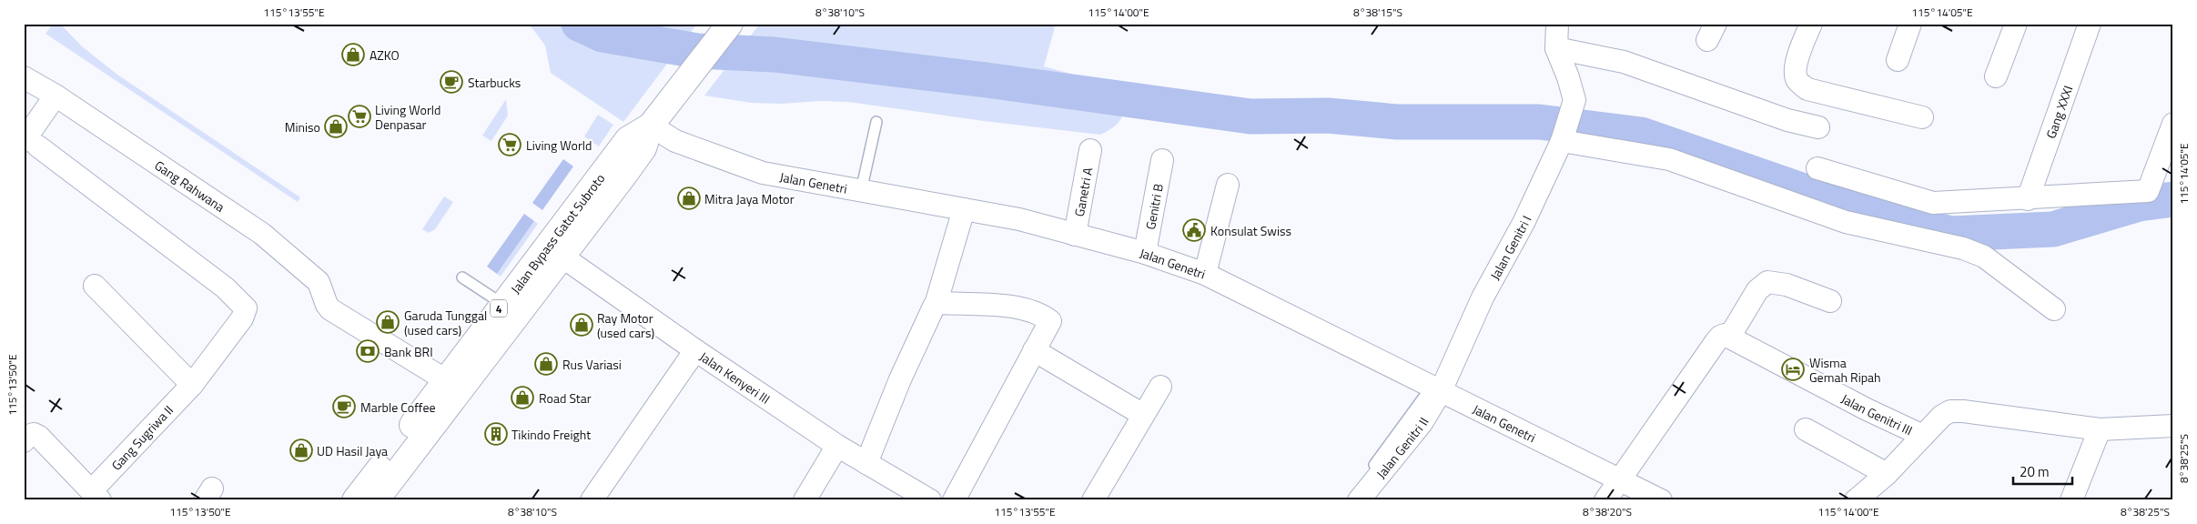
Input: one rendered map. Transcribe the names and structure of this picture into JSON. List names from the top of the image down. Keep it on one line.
{"streets":{"highway":["Jalan Bypass Gatot Subroto","4"],"street":["Gang XXXI","Jalan Genetri","Gang Rahwana","Ganetri A","Genitri B","Jalan Genitri I","Jalan Kenyeri III","Jalan Genitri III","Gang Sugriwa II","Jalan Genitri II"]},"crossings":[["Jalan Genetri","Ganetri A"],["Jalan Genetri","Genitri B"],["Jalan Genetri","Jalan Bypass Gatot Subroto"],["Jalan Genetri","Jalan Genitri I"],["Jalan Genetri","Jalan Genitri II"],["Gang Rahwana","Jalan Bypass Gatot Subroto"],["Jalan Bypass Gatot Subroto","Jalan Kenyeri III"],["Jalan Genitri I","Jalan Genitri II"]],"places":{"shop":["AZKO","Miniso","Mitra Jaya Motor","Garuda Tunggal (used cars)","Ray Motor (used cars)","Rus Variasi","Road Star","UD Hasil Jaya"],"cafe":["Starbucks","Marble Coffee"],"supermarket":["Living World Denpasar","Living World"],"public building":["Konsulat Swiss"],"bank":["Bank BRI"],"hotel":["Wisma Gemah Ripah"],"building":["Tikindo Freight"]},"scale_bar":"20 m","coordinates":["115°13'55\"E","8°38'10\"S","115°14'00\"E","8°38'15\"S","115°14'05\"E","115°13'50\"E","8°38'25\"S","8°38'20\"S"]}
